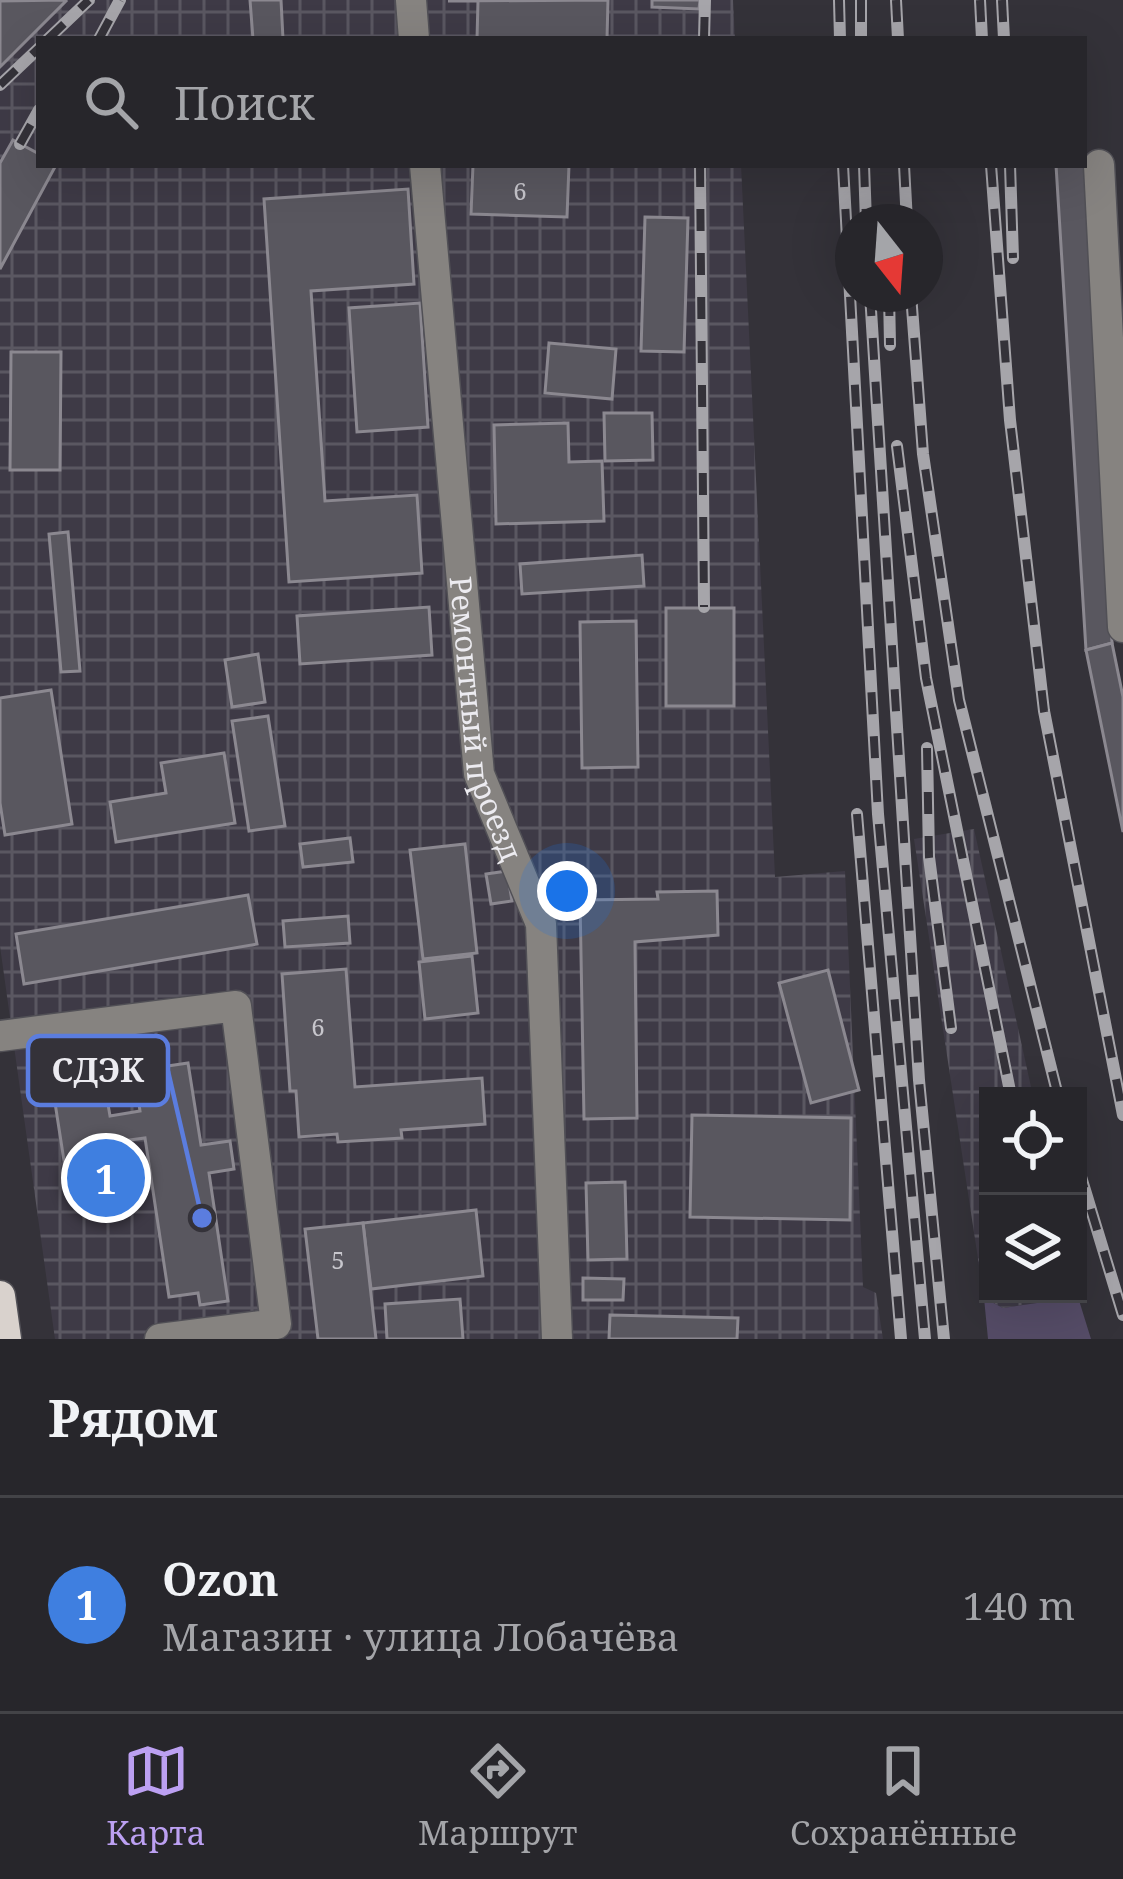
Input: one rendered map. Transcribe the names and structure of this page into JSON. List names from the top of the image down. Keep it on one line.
{"streets":{"lane":["Ремонтный проезд"]},"places":["СДЭК"],"house_numbers":["6","6","5"],"north":"bottom","page":{"search":"Поиск","pins":"1","heading":"Рядом","list":[{"mark":"1","name":"Ozon","note":"Магазин · улица Лобачёва","value":"140 m"}],"nav":["Карта","Маршрут","Сохранённые"]}}
